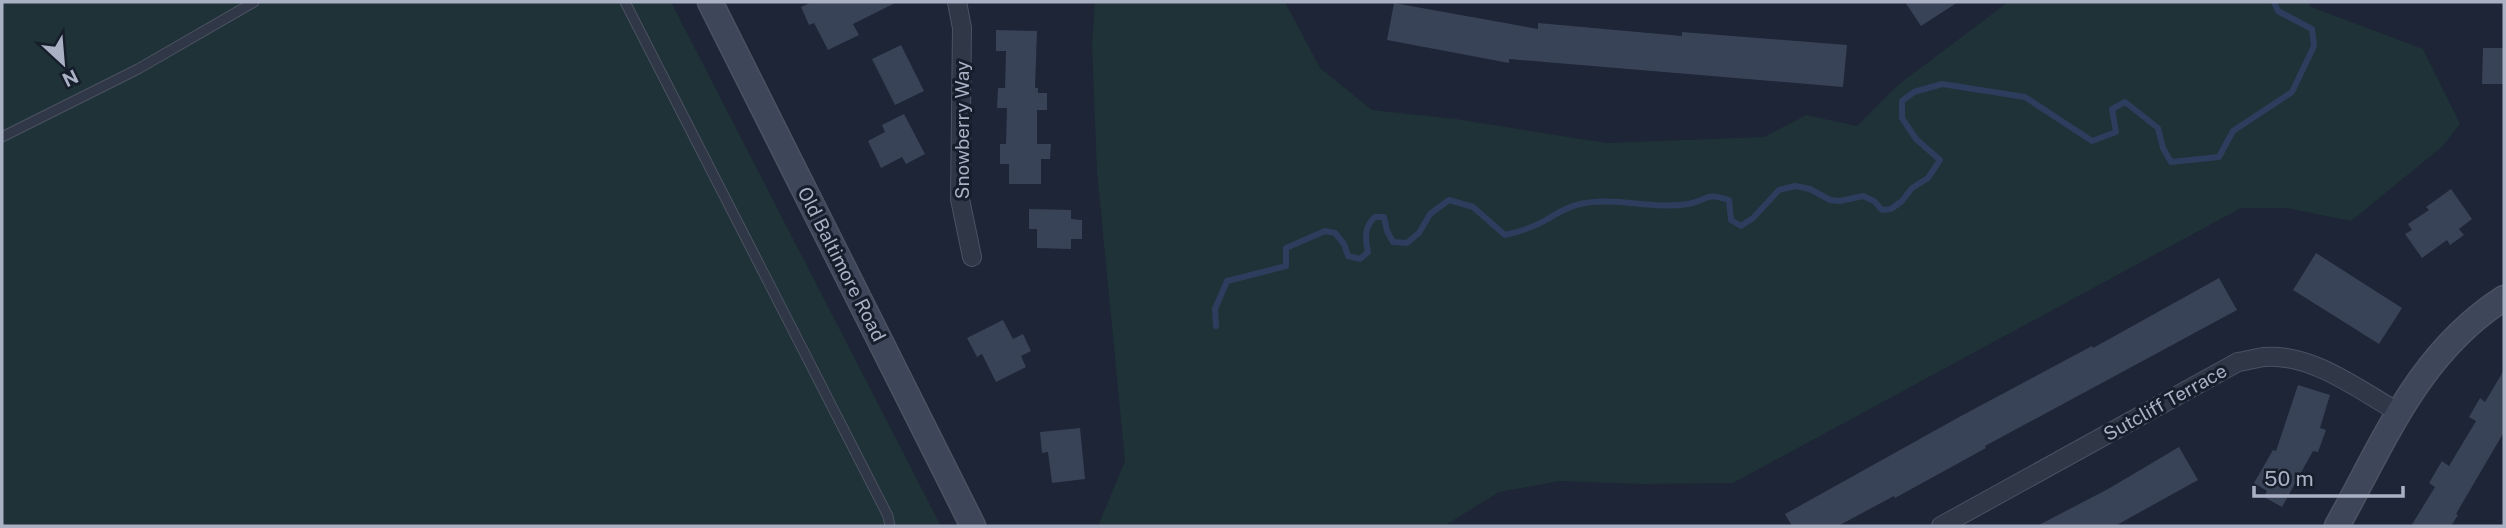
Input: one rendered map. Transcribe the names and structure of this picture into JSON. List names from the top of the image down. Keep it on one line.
{"streets":{"street":["Snowberry Way","Old Baltimore Road","Sutcliff Terrace"]},"scale_bar":"50 m","north":"bottom right"}
